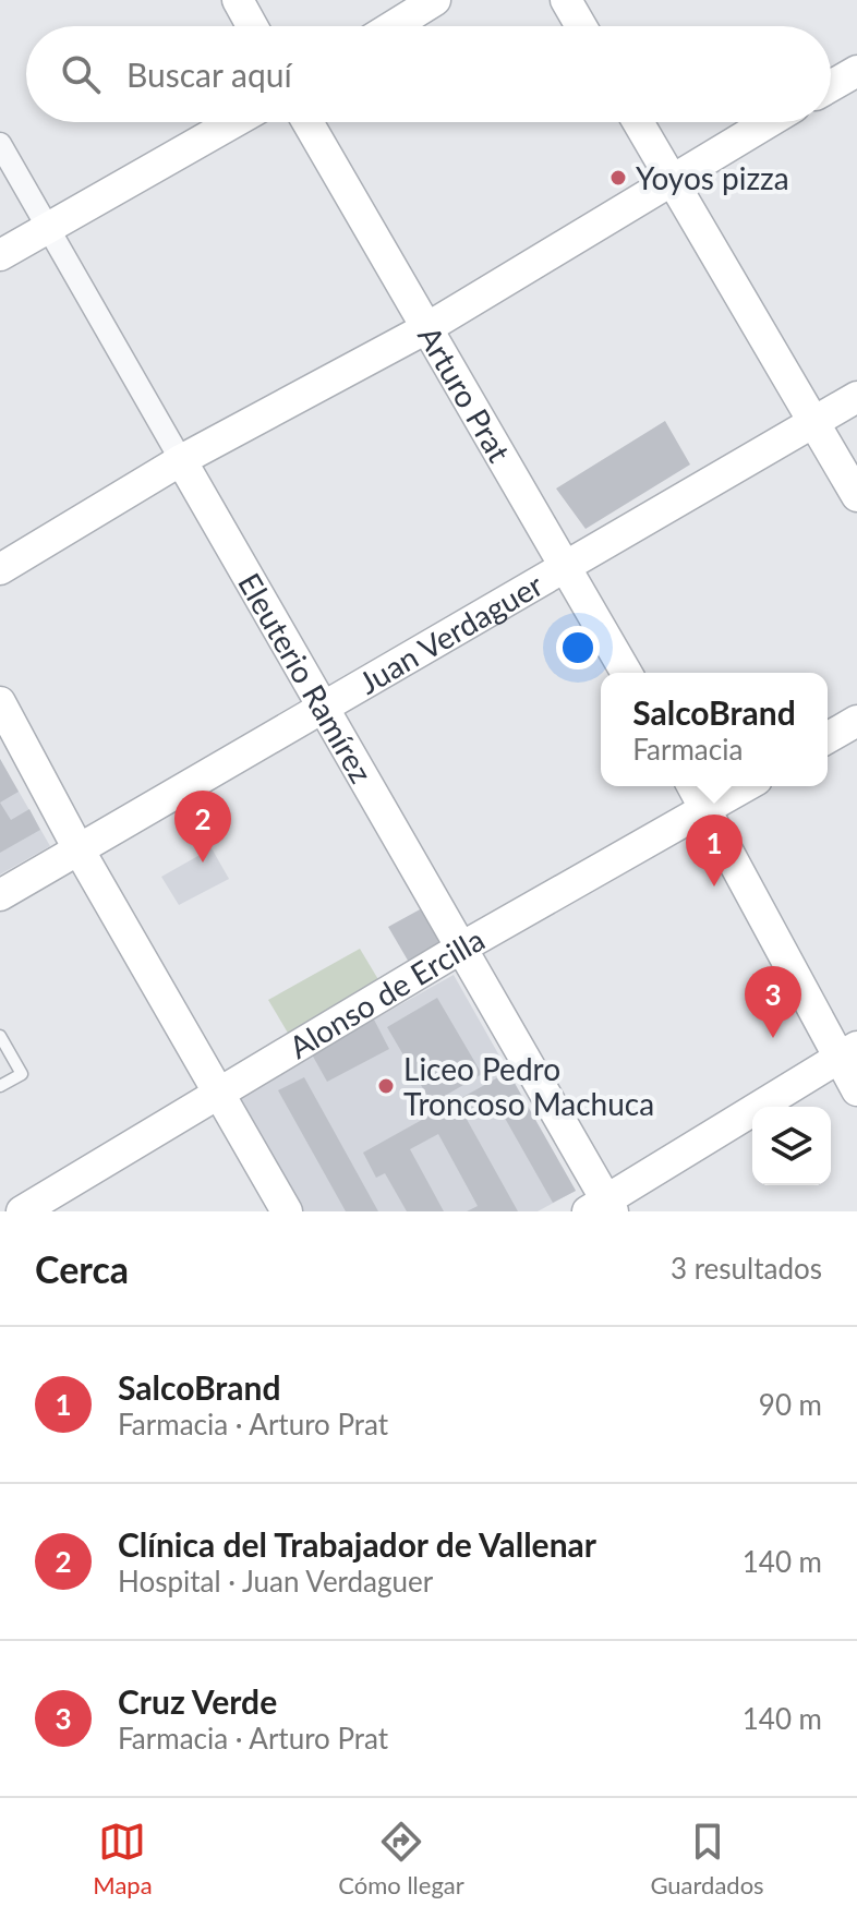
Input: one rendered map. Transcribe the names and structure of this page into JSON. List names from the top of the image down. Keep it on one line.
{"streets":{"main road":["Arturo Prat","Juan Verdaguer","Eleuterio Ramírez","Alonso de Ercilla"]},"crossings":[["Arturo Prat","Juan Verdaguer"],["Juan Verdaguer","Eleuterio Ramírez"],["Eleuterio Ramírez","Alonso de Ercilla"]],"places":["Yoyos pizza","Liceo Pedro Troncoso Machuca"],"page":{"search":"Buscar aquí","popup":["SalcoBrand","Farmacia"],"pins":["2","1","3"],"heading":["Cerca","3 resultados"],"list":[{"mark":"1","name":"SalcoBrand","note":"Farmacia · Arturo Prat","value":"90 m"},{"mark":"2","name":"Clínica del Trabajador de Vallenar","note":"Hospital · Juan Verdaguer","value":"140 m"},{"mark":"3","name":"Cruz Verde","note":"Farmacia · Arturo Prat","value":"140 m"}],"nav":["Mapa","Cómo llegar","Guardados"]}}
